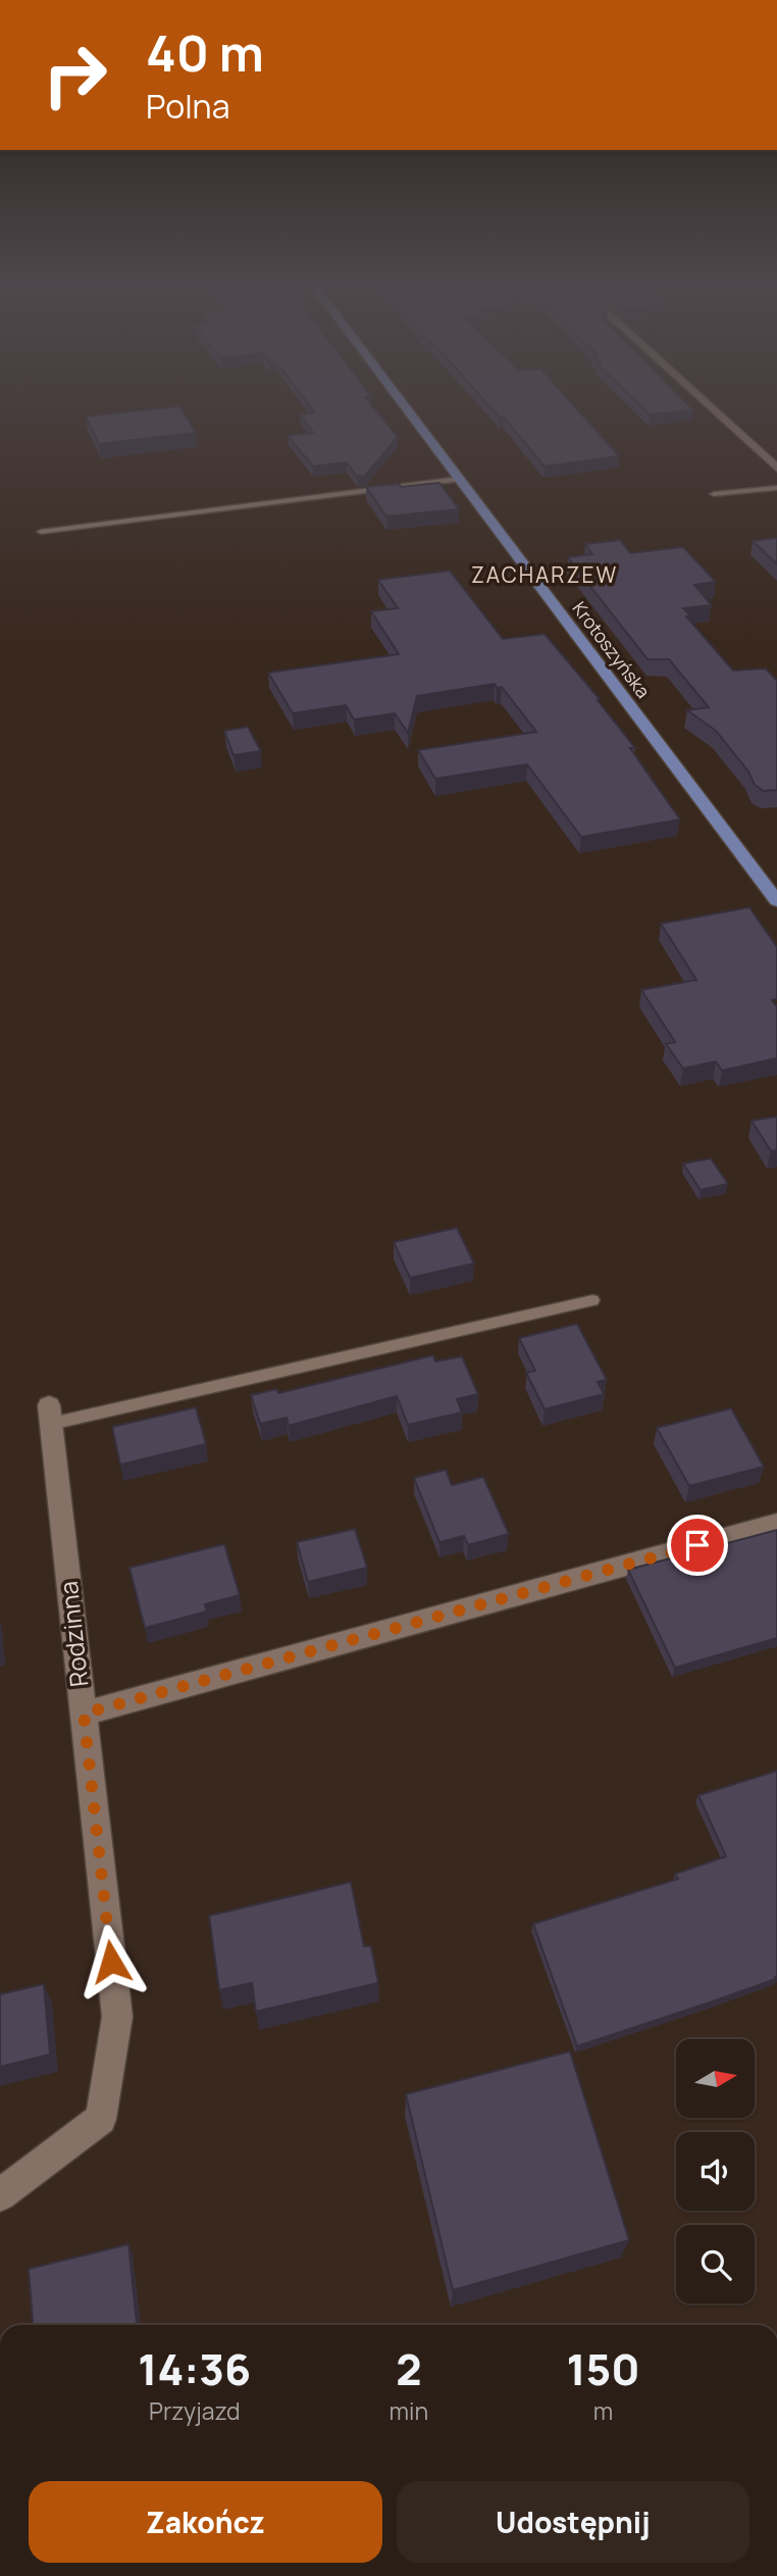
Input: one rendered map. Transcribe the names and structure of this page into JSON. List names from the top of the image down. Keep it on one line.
{"streets":{"main road":["Krotoszyńska"],"street":["Rodzinna"]},"districts":["ZACHARZEW"],"north":"right","page":{"turn":["40 m","Polna"],"eta":["14:36","Przyjazd","2","min","150","m"],"buttons":["Zakończ","Udostępnij"]}}
